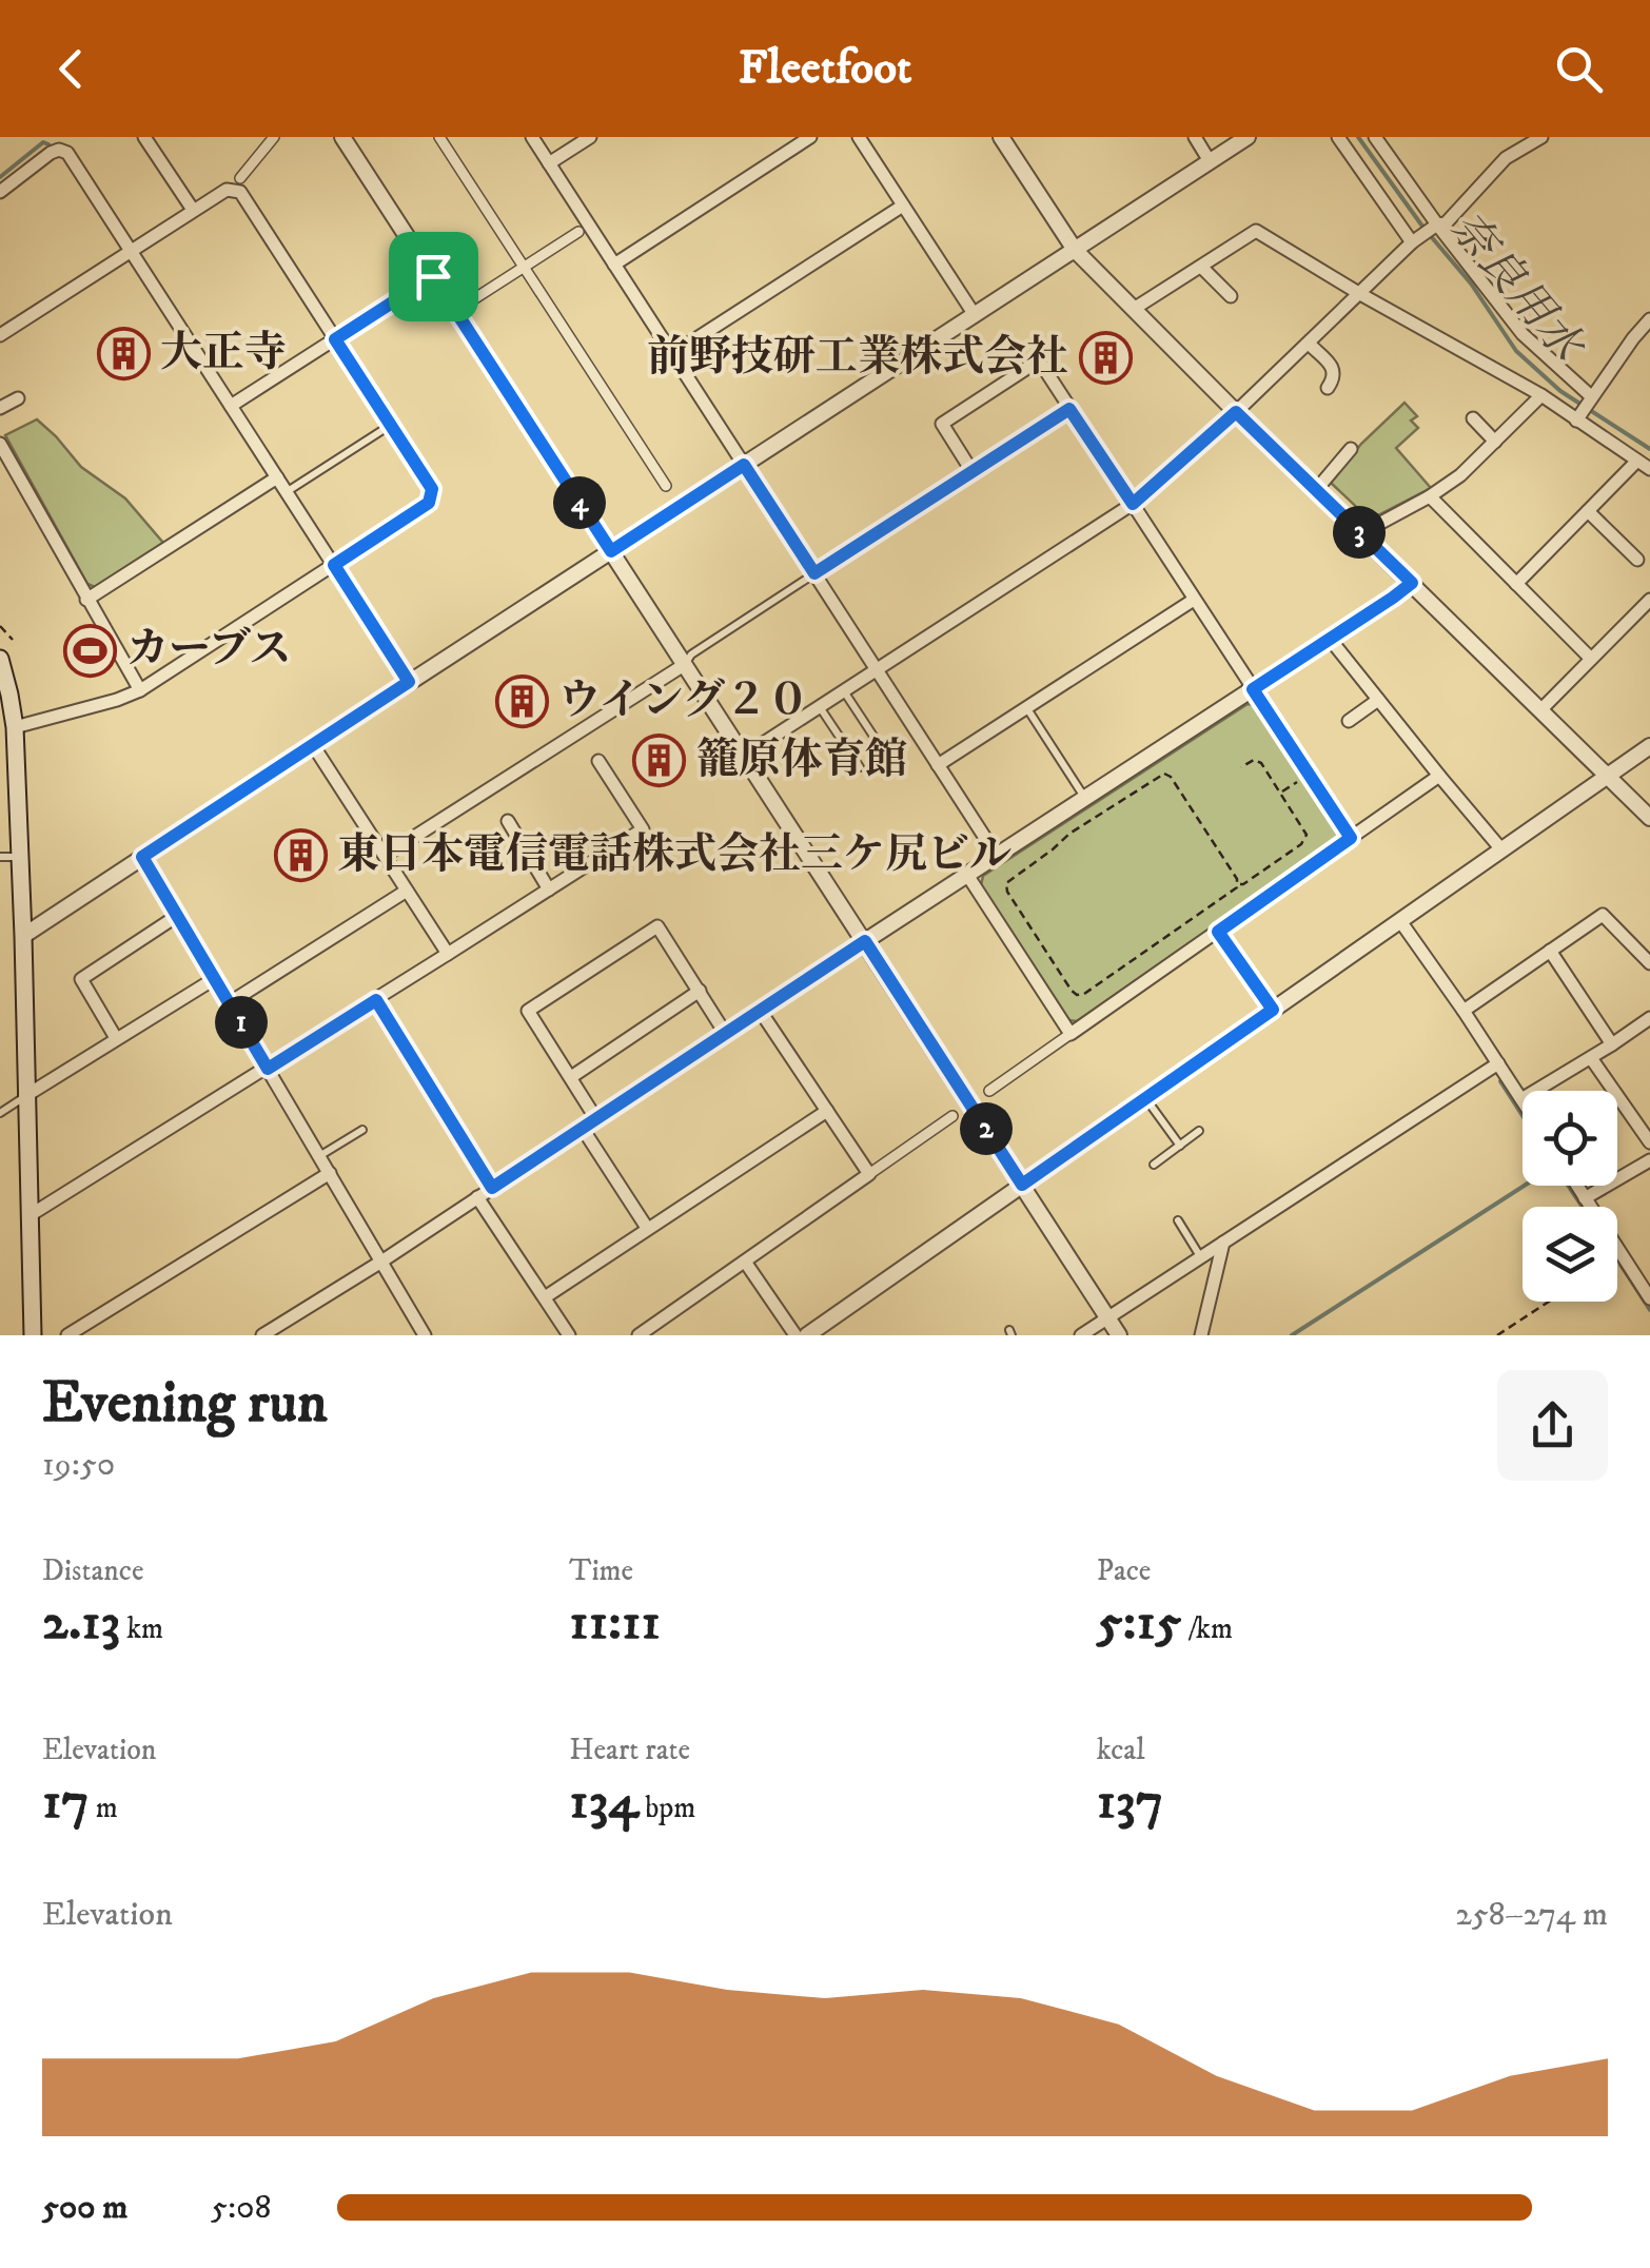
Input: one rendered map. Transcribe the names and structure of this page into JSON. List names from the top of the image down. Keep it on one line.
{"water":["奈良用水"],"places":{"building":["大正寺","前野技研工業株式会社","ウイング２０","籠原体育館","東日本電信電話株式会社三ケ尻ビル"],"sports":["カーブス"]},"page":{"header":"Fleetfoot","pins":["4","3","1","2"],"heading":["Evening run","19:50"],"stats":[["Distance","2.13 km"],["Time","11:11"],["Pace","5:15 /km"],["Elevation","17 m"],["Heart rate","134 bpm"],["kcal","137"]],"chart":["Elevation","258–274 m"],"list":[{"name":"500 m","note":"5:08"}]}}
